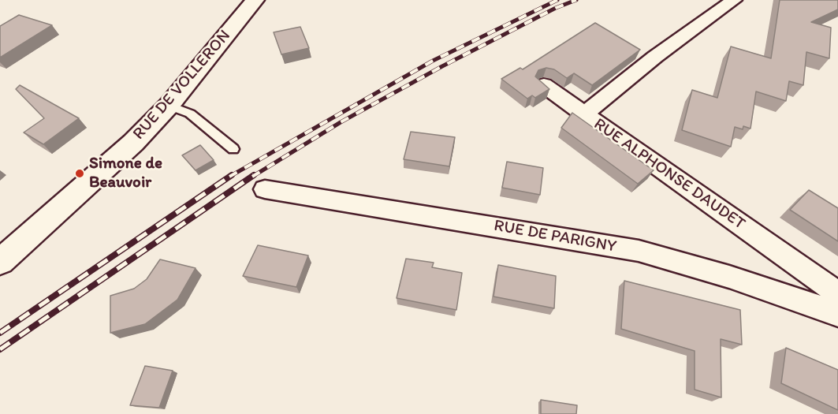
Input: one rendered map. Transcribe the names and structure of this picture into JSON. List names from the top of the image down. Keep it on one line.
{"streets":{"street":["RUE DE VOLLERON","RUE ALPHONSE DAUDET","RUE DE PARIGNY"]},"places":["Simone de Beauvoir"]}
